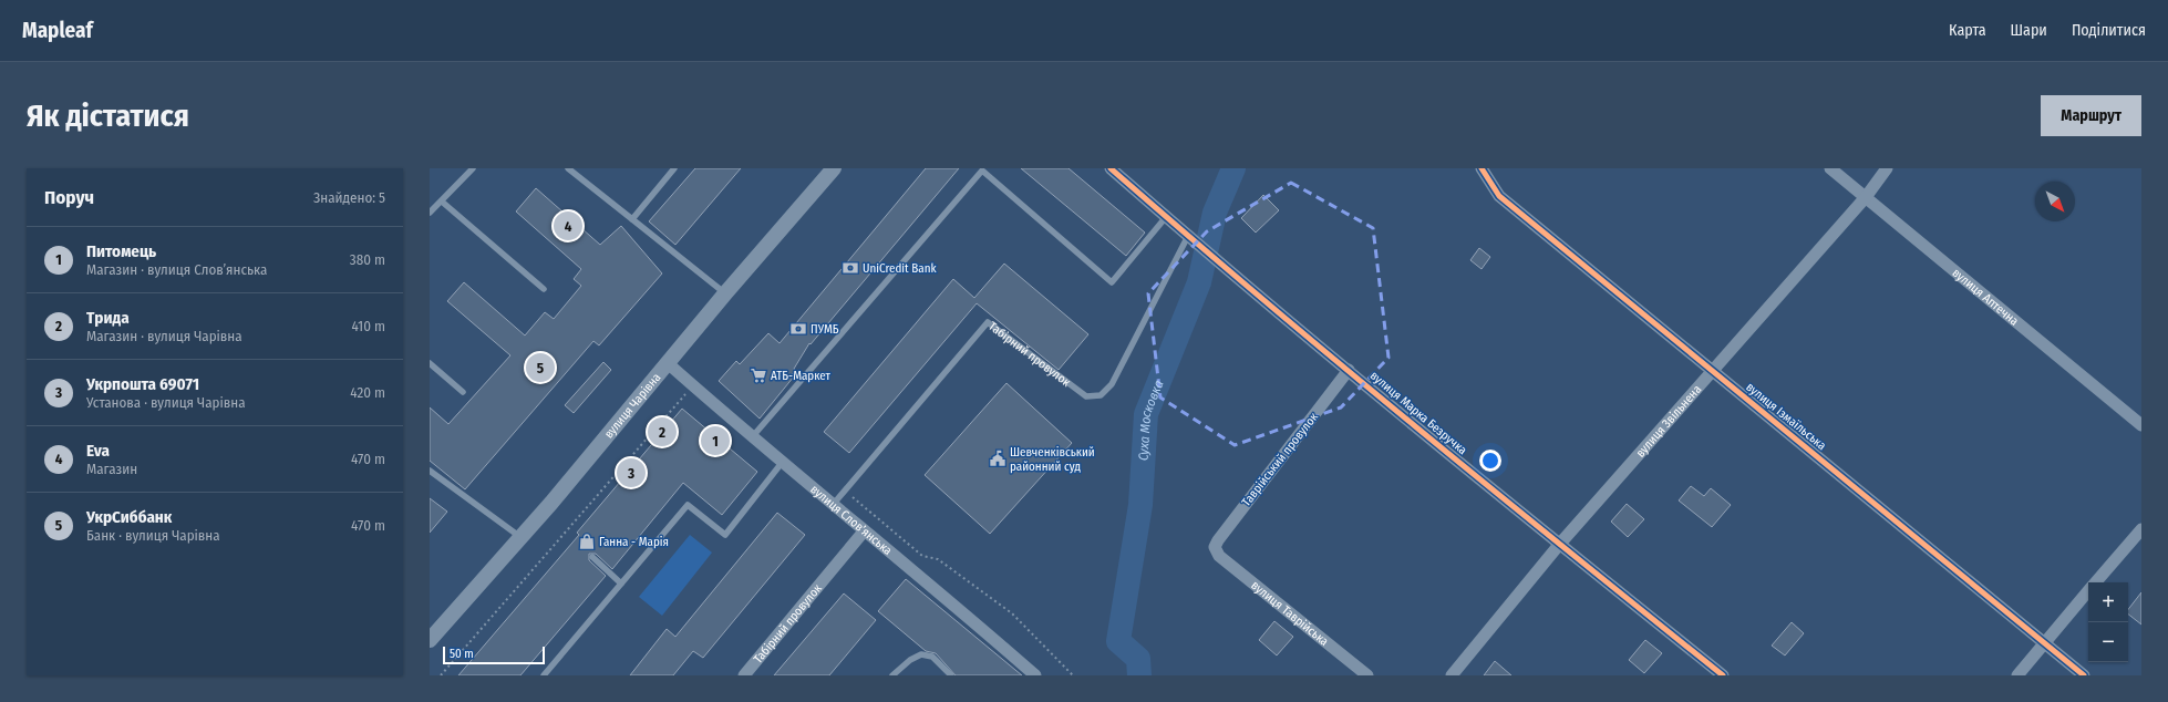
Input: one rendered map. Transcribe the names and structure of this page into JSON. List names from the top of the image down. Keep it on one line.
{"streets":{"street":["вулиця Аптечна","Табірний провулок","вулиця Чарівна","вулиця Марка Безручка","вулиця Ізмаїльська","вулиця Звільнена","Таврійський провулок","вулиця Слов’янська","вулиця Таврійська"]},"crossings":[["вулиця Аптечна","вулиця Звільнена"],["Табірний провулок","вулиця Марка Безручка"],["Табірний провулок","вулиця Слов’янська"],["вулиця Чарівна","вулиця Слов’янська"],["вулиця Марка Безручка","вулиця Звільнена"],["вулиця Марка Безручка","Таврійський провулок"],["вулиця Ізмаїльська","вулиця Звільнена"],["Таврійський провулок","вулиця Таврійська"]],"water":["Суха Московка"],"places":{"bank":["UniCredit Bank","ПУМБ"],"supermarket":["АТБ-Маркет"],"public building":["Шевченківський районний суд"],"shop":["Ганна - Марія"]},"scale_bar":"50 m","north":"bottom right","page":{"header":"Mapleaf","nav":["Карта","Шари","Поділитися"],"buttons":"Маршрут","title":"Як дістатися","heading":["Поруч","Знайдено: 5"],"pins":["4","5","2","1","3"],"list":[{"mark":"1","name":"Питомець","note":"Магазин · вулиця Слов’янська","value":"380 m"},{"mark":"2","name":"Трида","note":"Магазин · вулиця Чарівна","value":"410 m"},{"mark":"3","name":"Укрпошта 69071","note":"Установа · вулиця Чарівна","value":"420 m"},{"mark":"4","name":"Eva","note":"Магазин","value":"470 m"},{"mark":"5","name":"УкрСиббанк","note":"Банк · вулиця Чарівна","value":"470 m"}],"map_buttons":["+","−"],"scale":"50 m"}}
